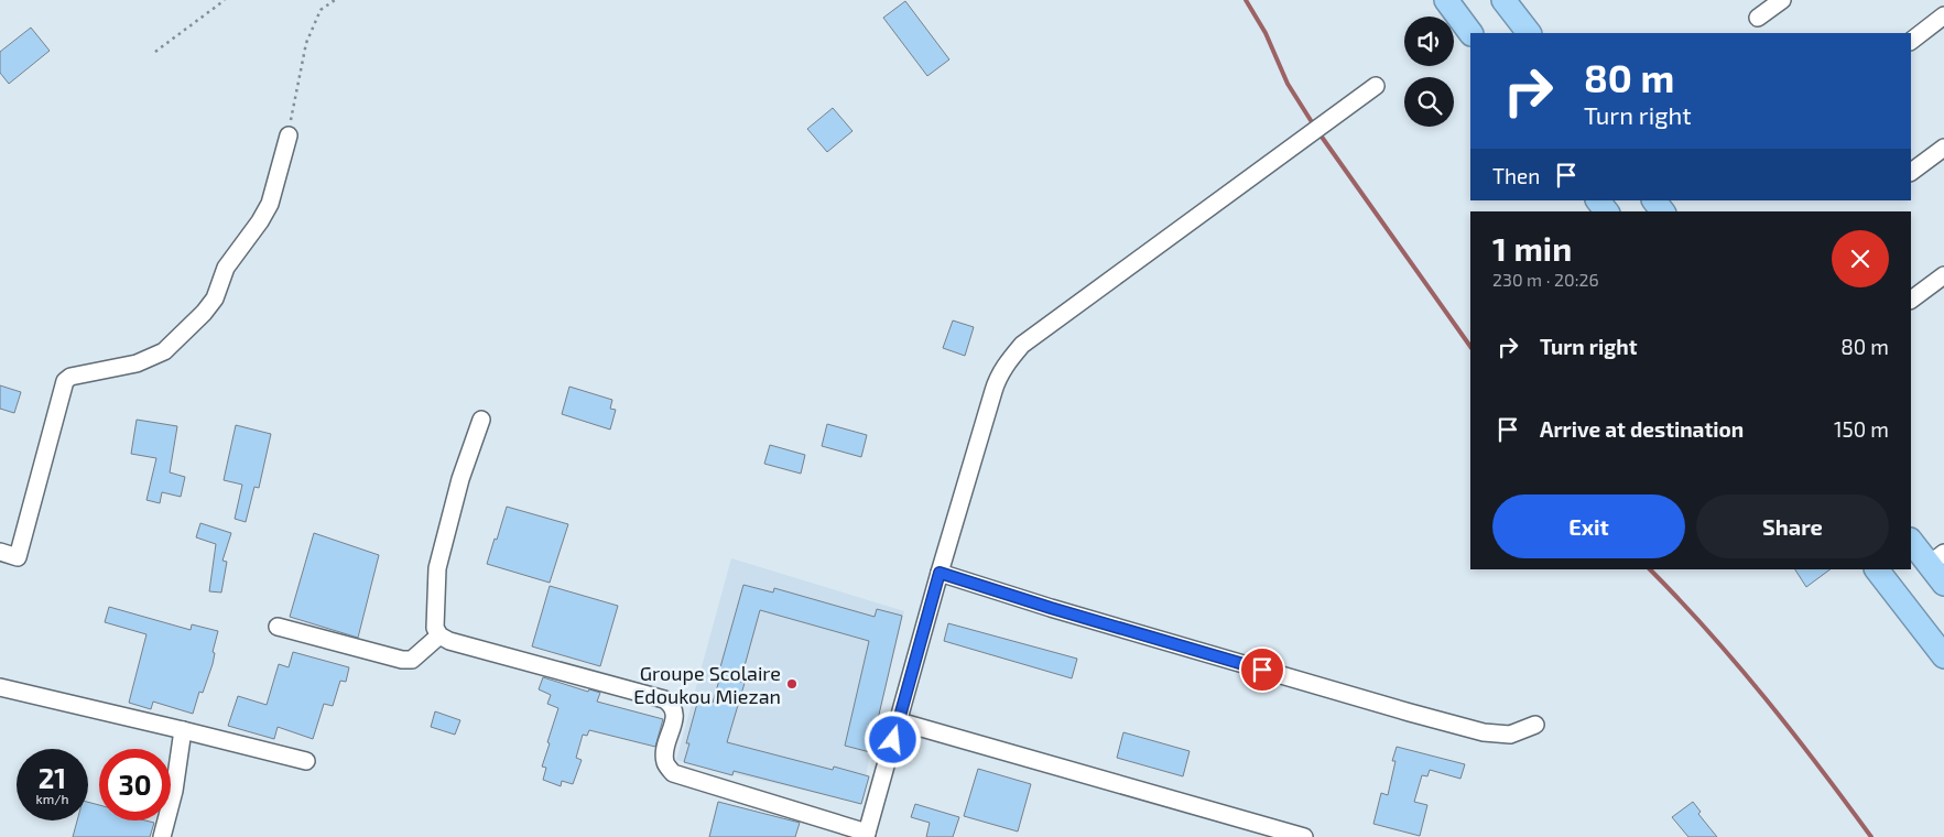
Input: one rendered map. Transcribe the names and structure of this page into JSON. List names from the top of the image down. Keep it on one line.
{"places":["Groupe Scolaire Edoukou Miezan"],"page":{"turn":["80 m","Turn right"],"then":"Then","heading":["1 min","230 m · 20:26"],"list":[{"name":"Turn right","value":"80 m"},{"name":"Arrive at destination","value":"150 m"}],"buttons":["Exit","Share"],"speed":"21 km/h","limit":"30"}}
